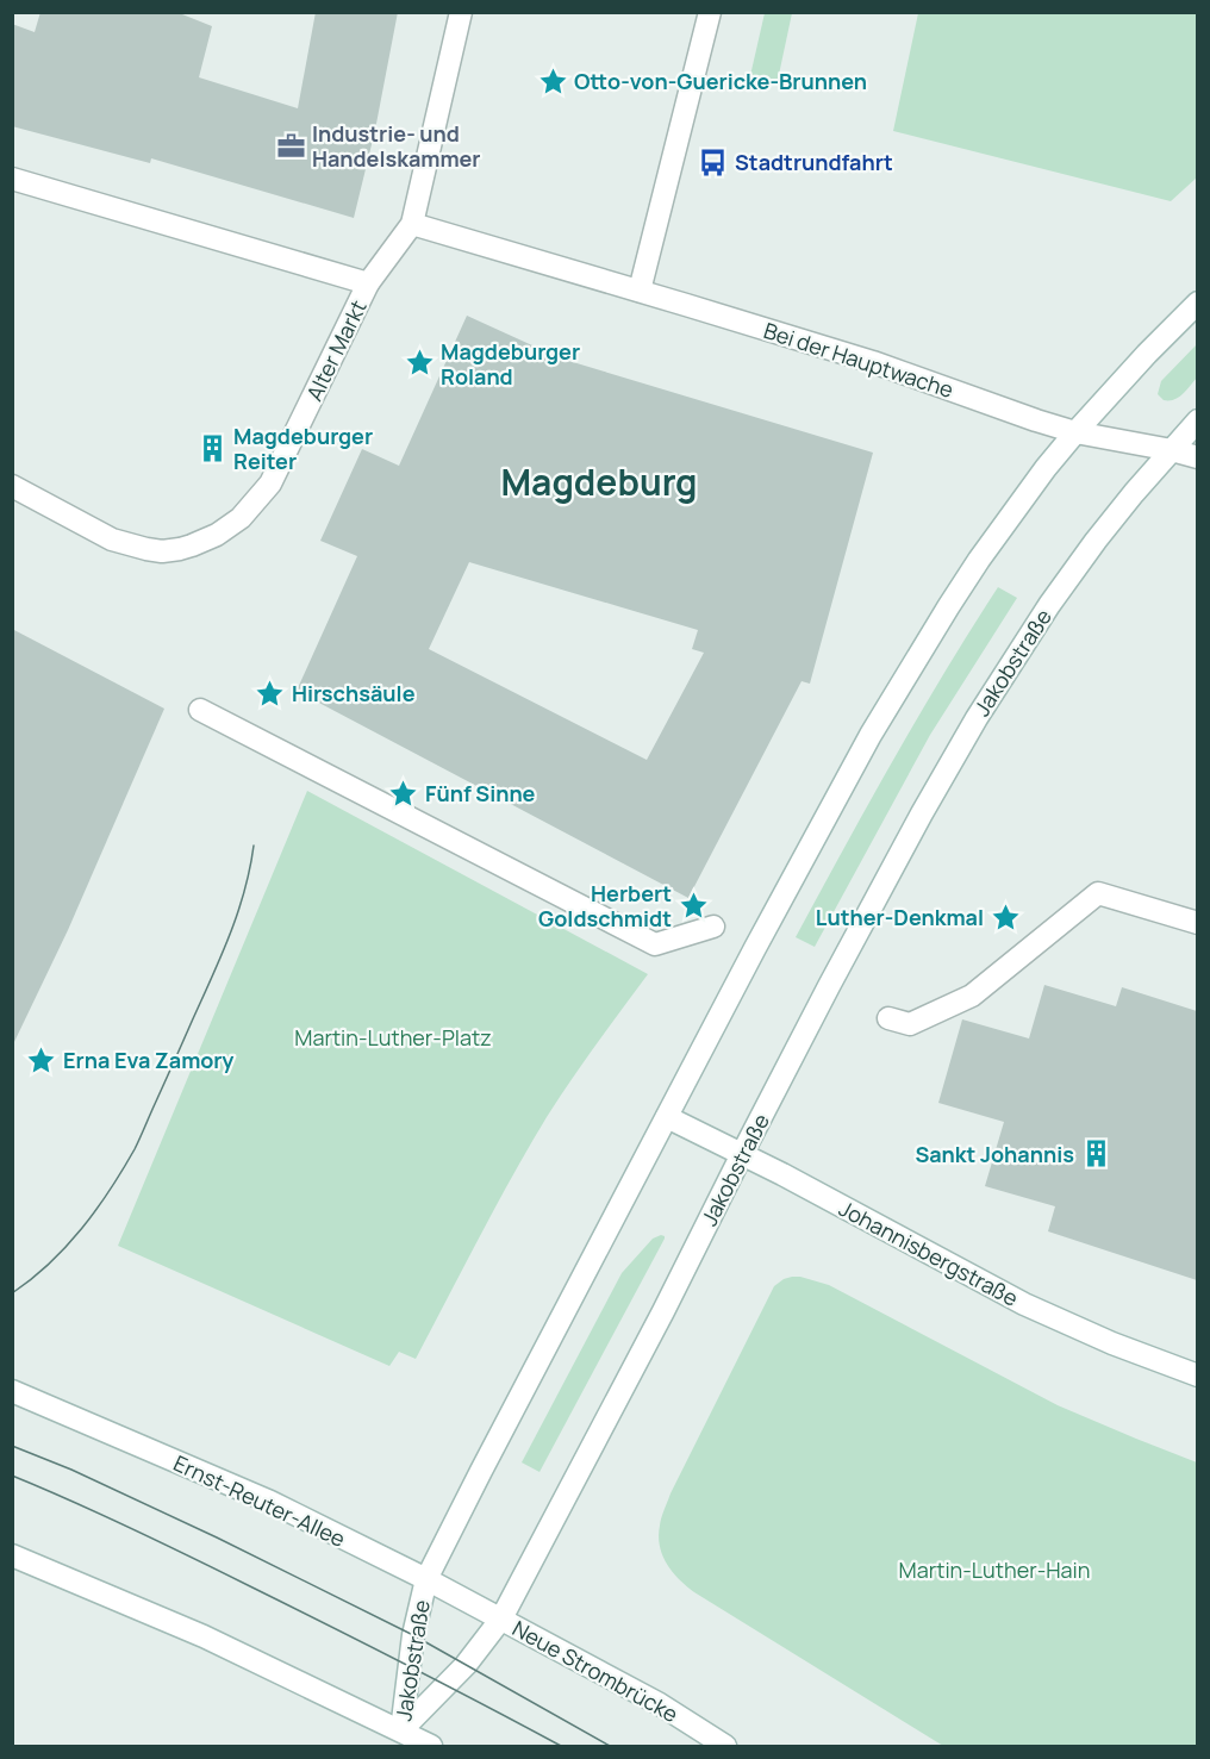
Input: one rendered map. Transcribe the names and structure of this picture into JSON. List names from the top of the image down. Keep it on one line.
{"streets":{"street":["Alter Markt","Bei der Hauptwache","Jakobstraße","Johannisbergstraße","Ernst-Reuter-Allee","Neue Strombrücke"]},"crossings":[["Bei der Hauptwache","Jakobstraße"],["Jakobstraße","Johannisbergstraße"],["Jakobstraße","Ernst-Reuter-Allee"],["Jakobstraße","Neue Strombrücke"],["Ernst-Reuter-Allee","Neue Strombrücke"]],"districts":["Magdeburg"],"parks":["Martin-Luther-Platz","Martin-Luther-Hain"],"places":{"place":["Otto-von-Guericke-Brunnen","Magdeburger Roland","Hirschsäule","Fünf Sinne","Herbert Goldschmidt","Luther-Denkmal","Erna Eva Zamory"],"office":["Industrie- und Handelskammer"],"bus stop":["Stadtrundfahrt"],"building":["Magdeburger Reiter","Sankt Johannis"]}}
